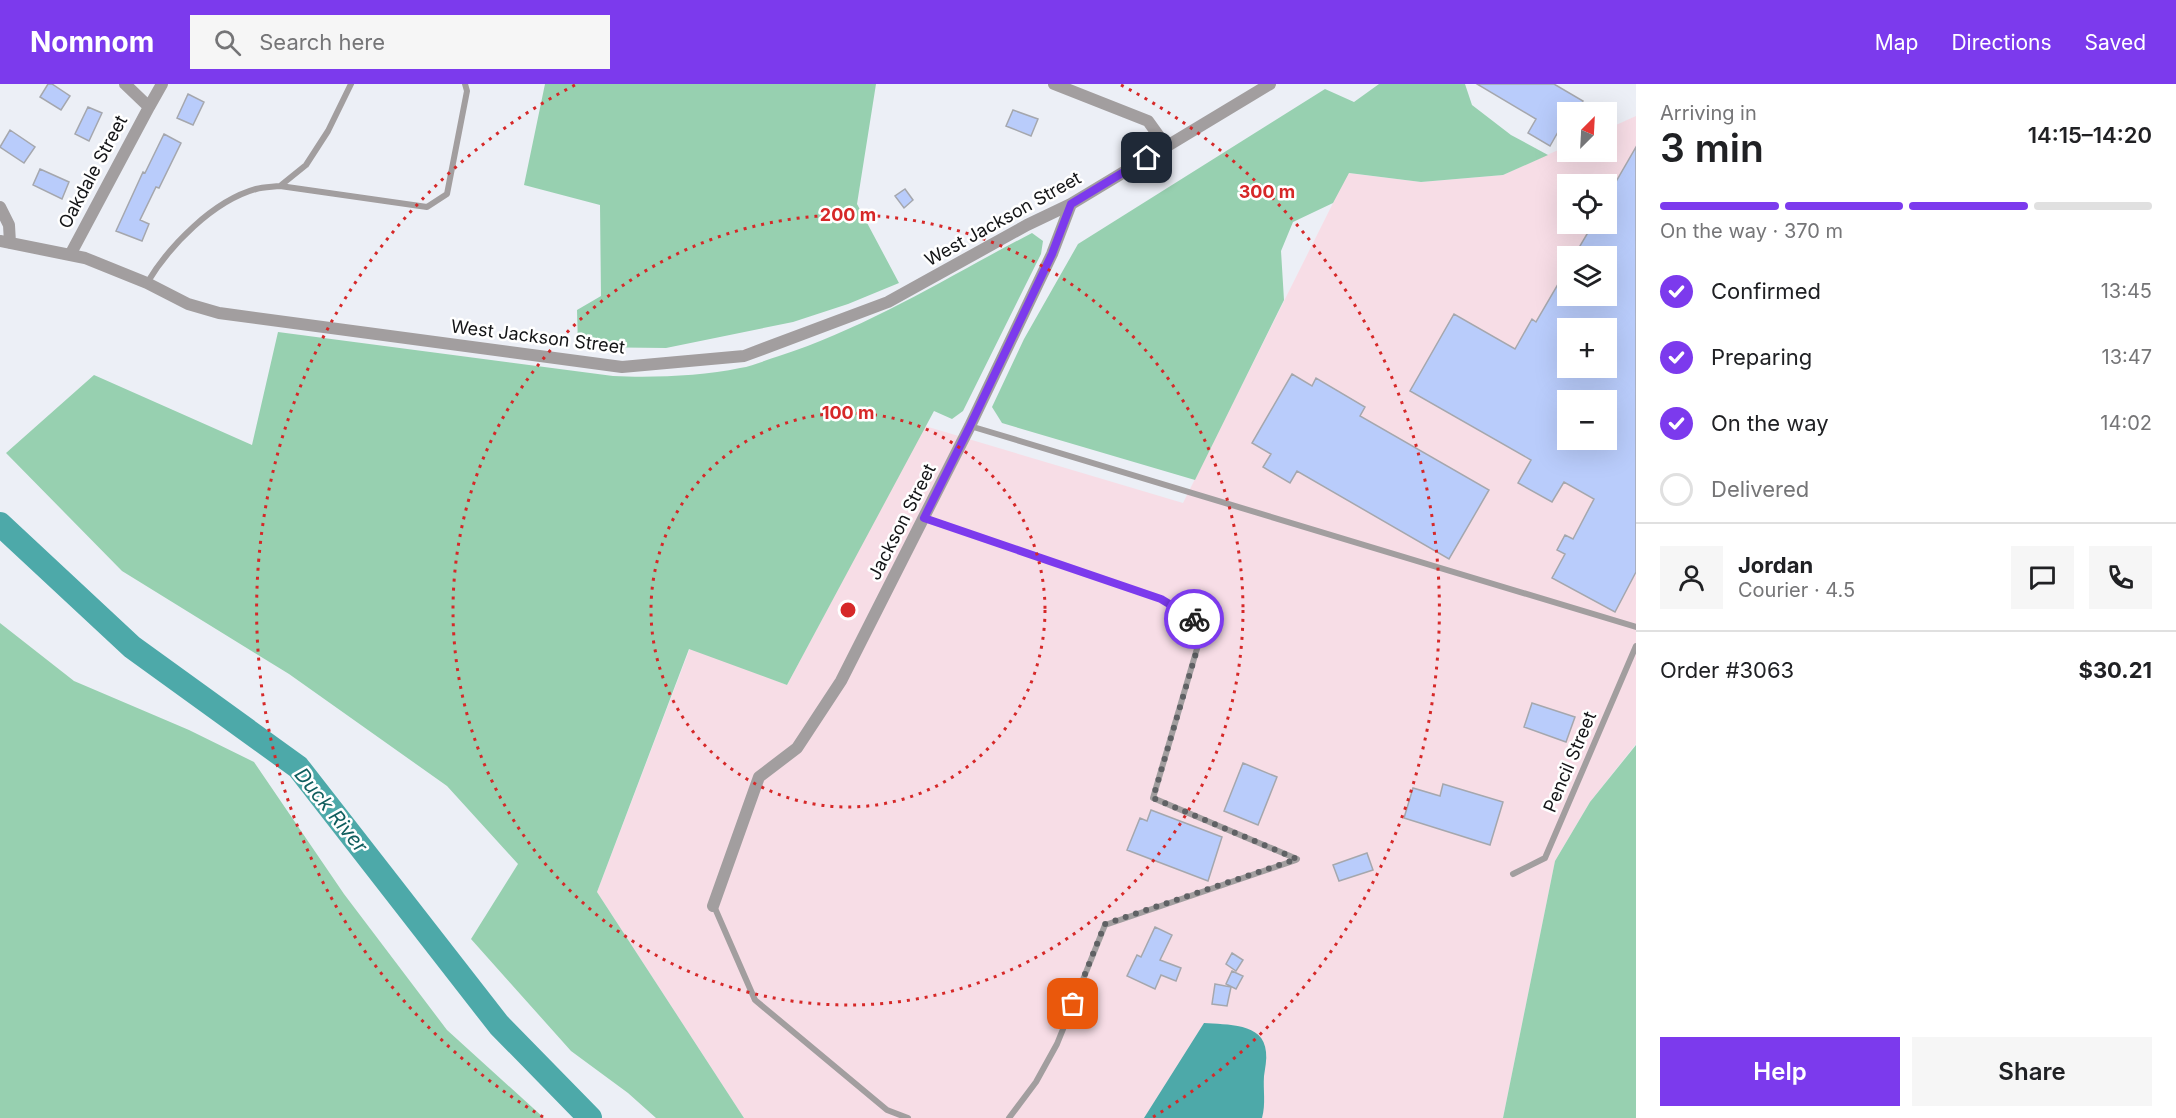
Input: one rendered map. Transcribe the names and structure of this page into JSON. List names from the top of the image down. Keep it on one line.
{"streets":{"street":["Oakdale Street","West Jackson Street","Jackson Street"],"lane":["Pencil Street"]},"crossings":[["Oakdale Street","West Jackson Street"],["West Jackson Street","Jackson Street"]],"water":["Duck River"],"north":"top right","page":{"header":"Nomnom","search":"Search here","nav":["Map","Directions","Saved"],"heading":["3 min","Arriving in","14:15–14:20"],"panel":["Jordan","Courier · 4.5","Order #3063","$30.21"],"map_buttons":["+","−"],"bar":"On the way · 370 m","list":[["Confirmed","13:45"],["Preparing","13:47"],["On the way","14:02"],"Delivered"],"buttons":["Help","Share"]},"rings":["300 m","200 m","100 m"]}
